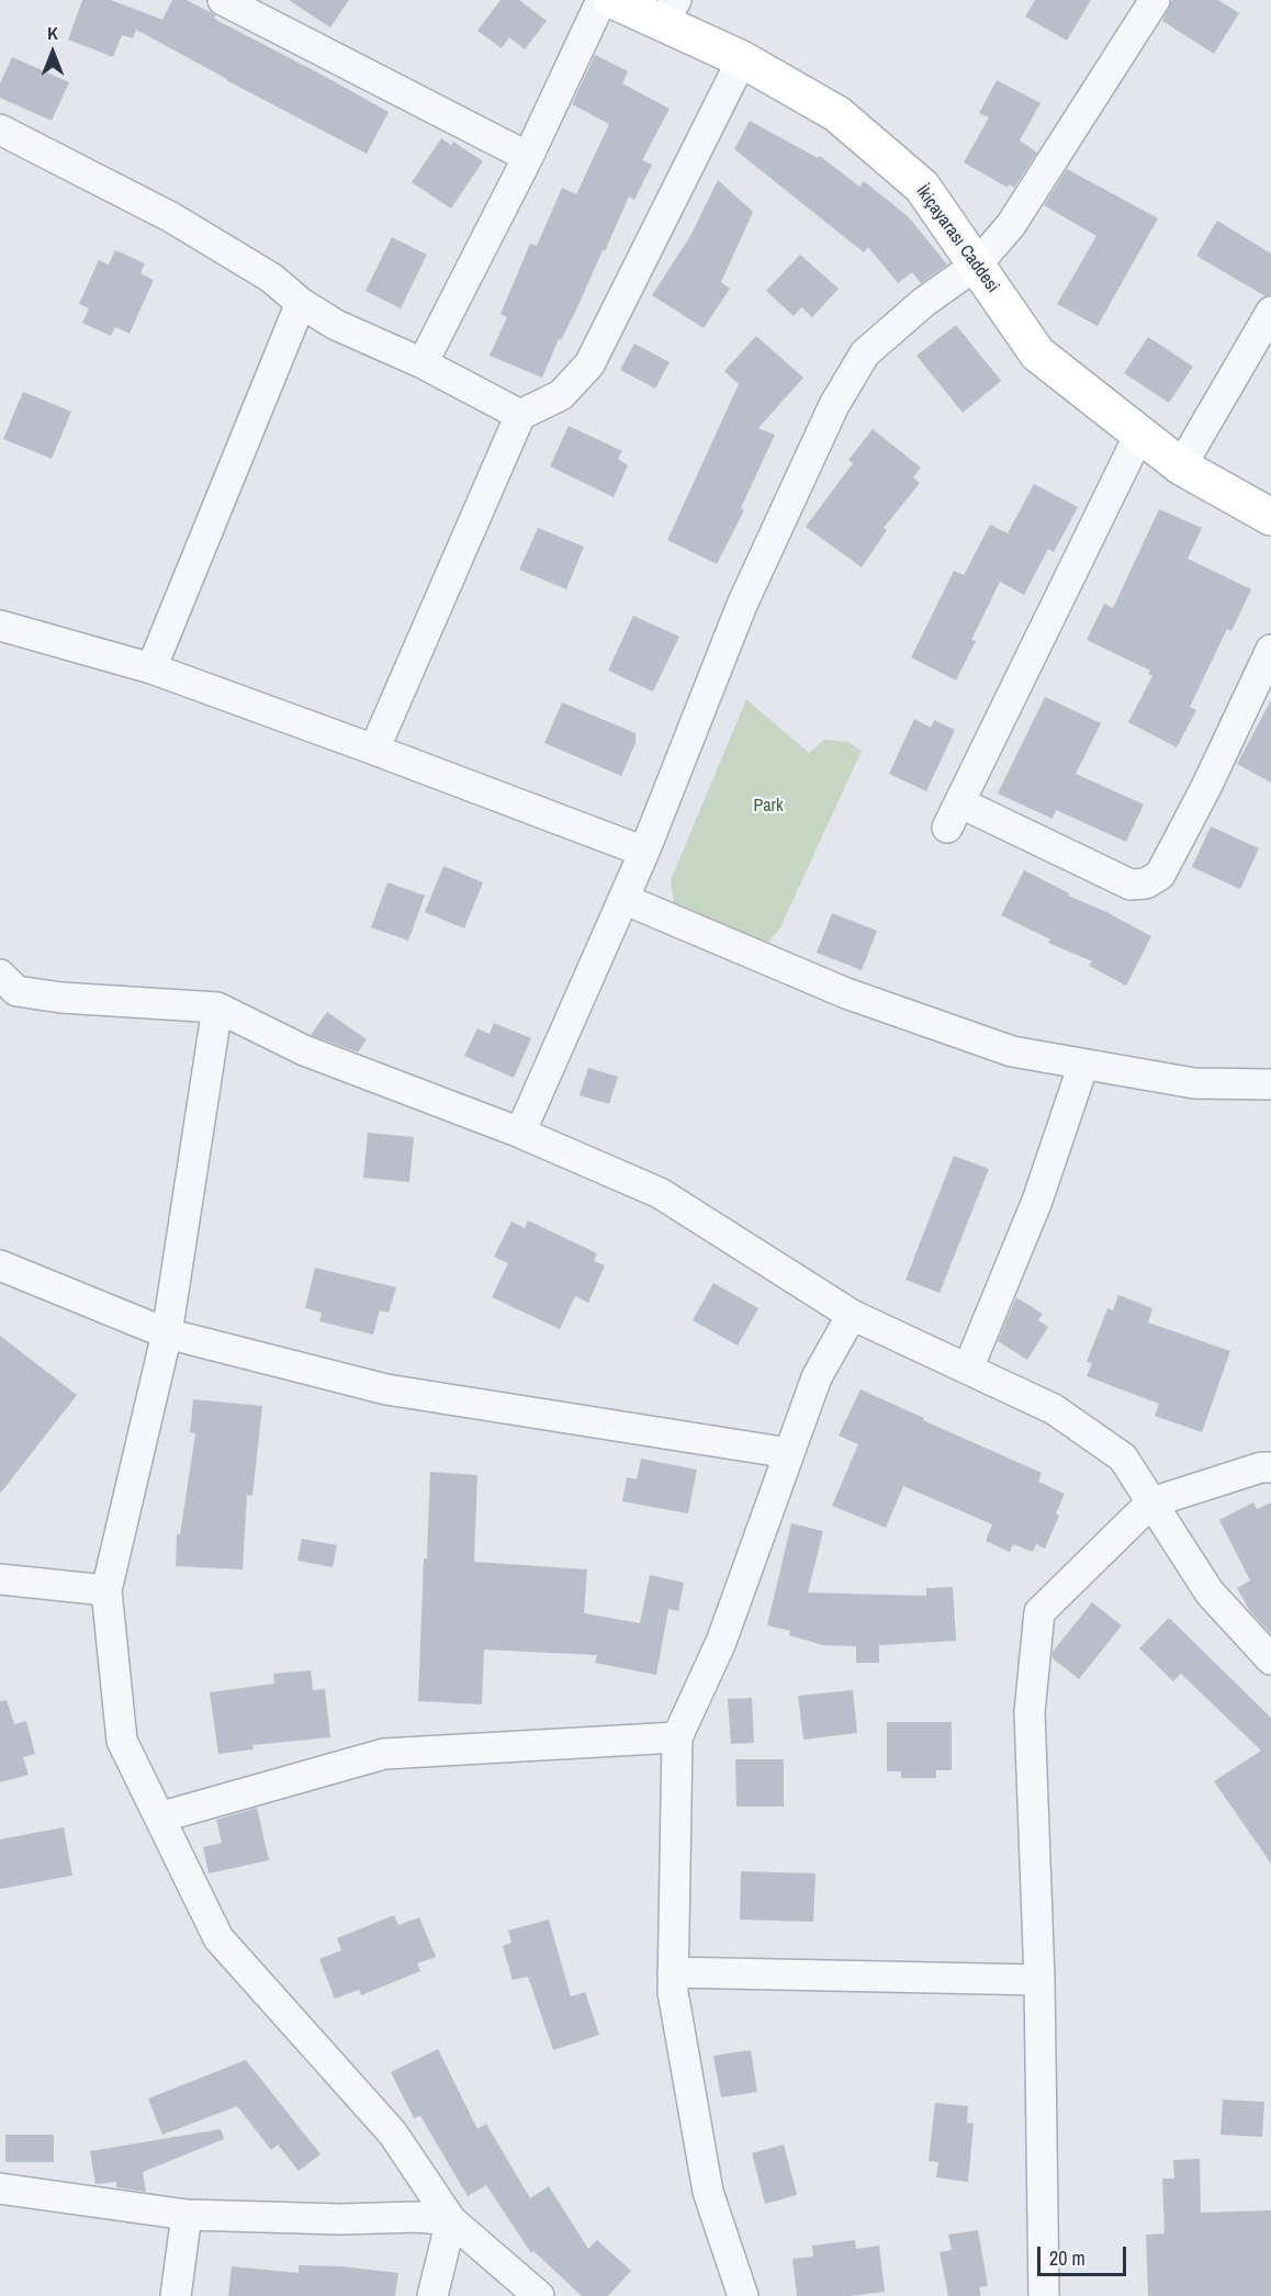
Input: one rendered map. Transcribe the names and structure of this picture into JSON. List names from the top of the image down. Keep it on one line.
{"streets":{"street":["İkiçayarası Caddesi"]},"parks":["Park"],"scale_bar":"20 m","north":"top"}
